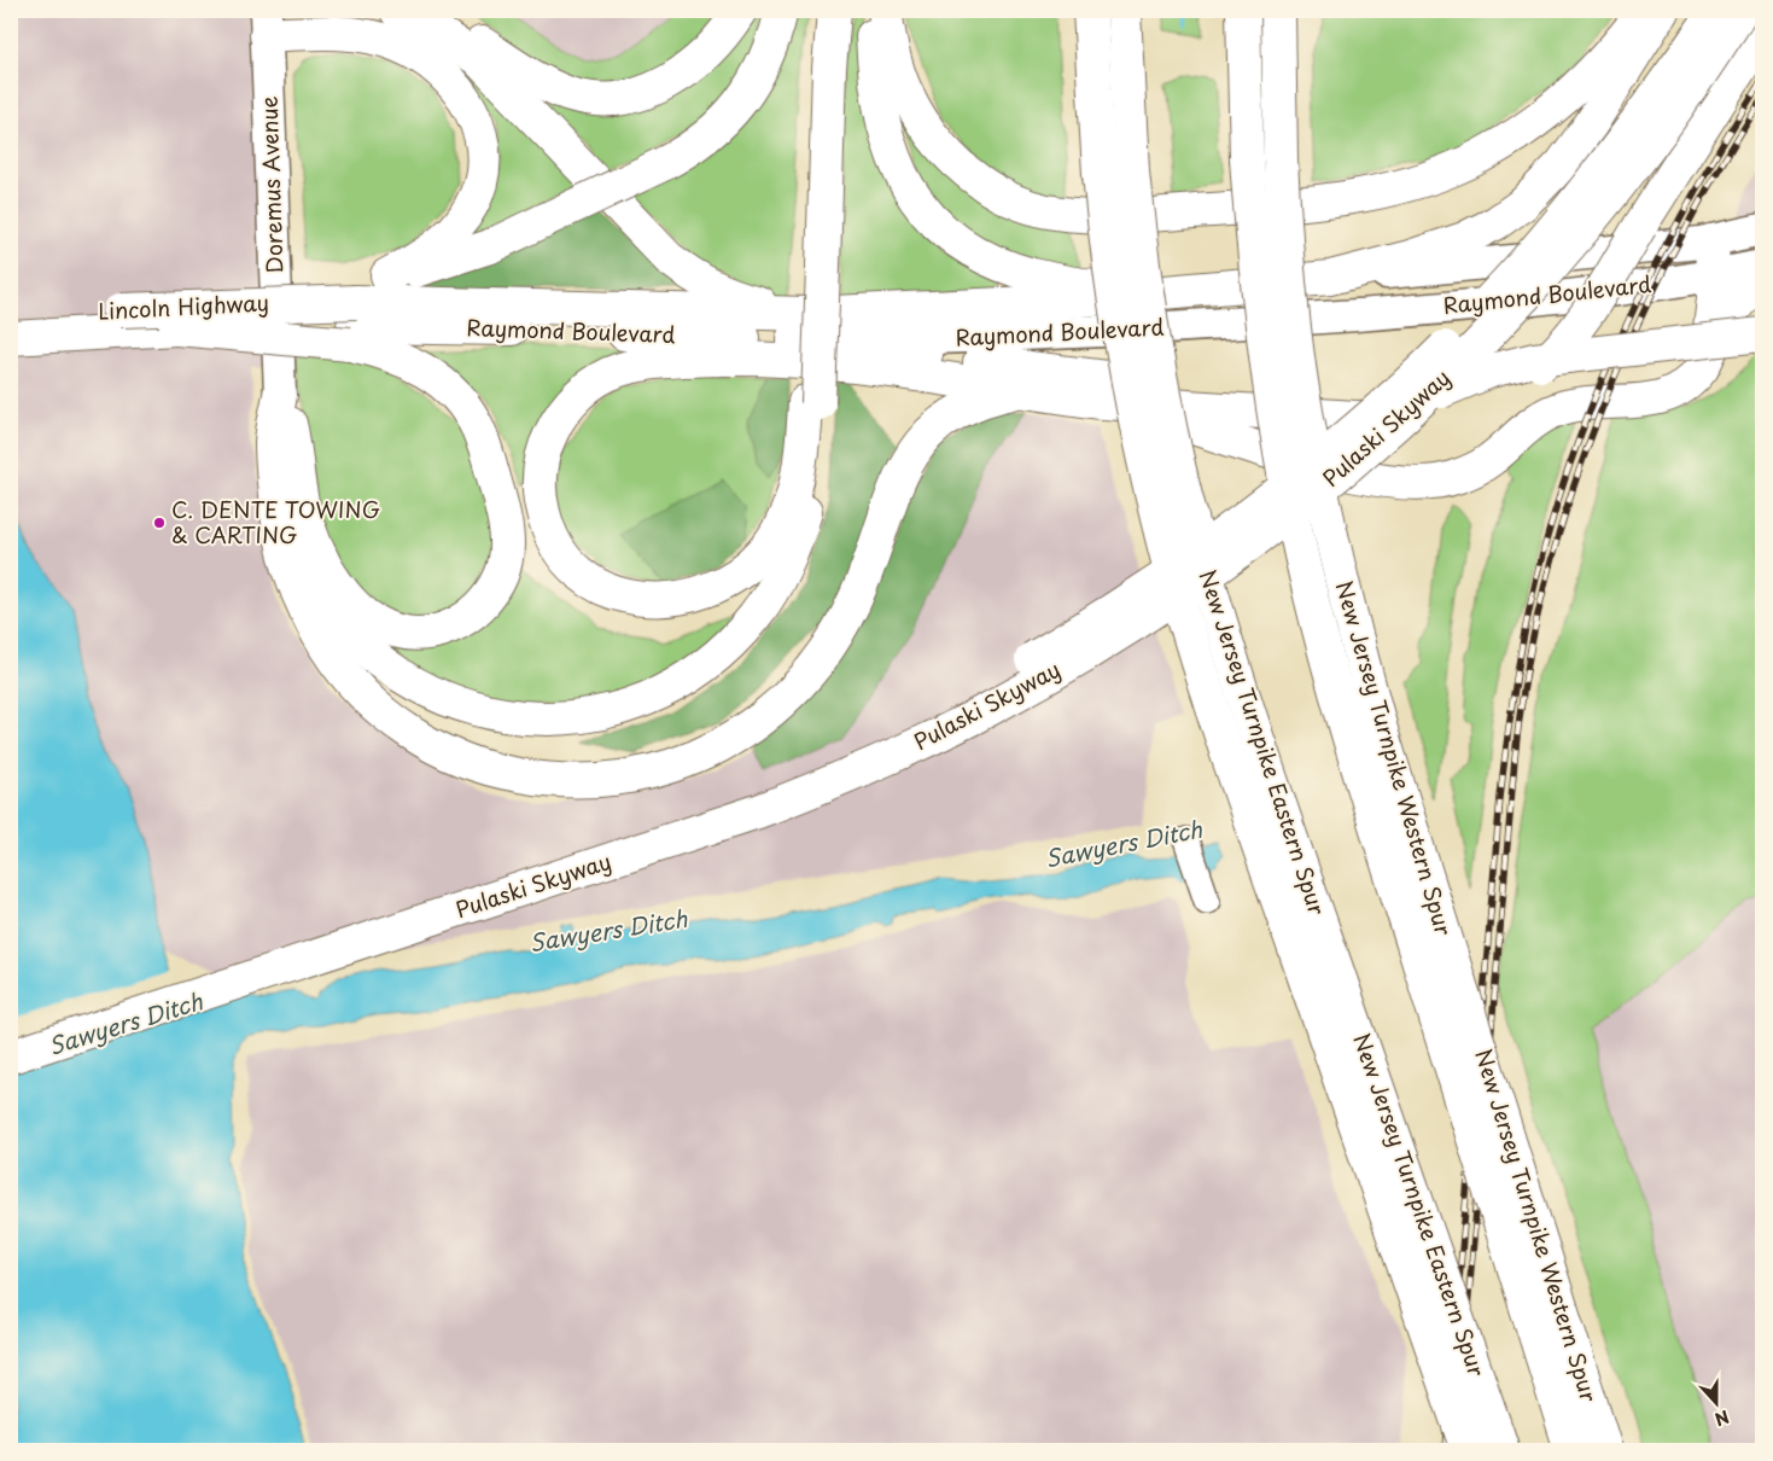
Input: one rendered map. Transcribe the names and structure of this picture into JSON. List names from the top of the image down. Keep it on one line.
{"streets":{"highway":["Raymond Boulevard","Lincoln Highway","Pulaski Skyway","New Jersey Turnpike Eastern Spur","New Jersey Turnpike Western Spur"],"main road":["Doremus Avenue"]},"crossings":[["Raymond Boulevard","Lincoln Highway"]],"water":["Sawyers Ditch"],"places":["C. DENTE TOWING & CARTING"],"north":"bottom"}
